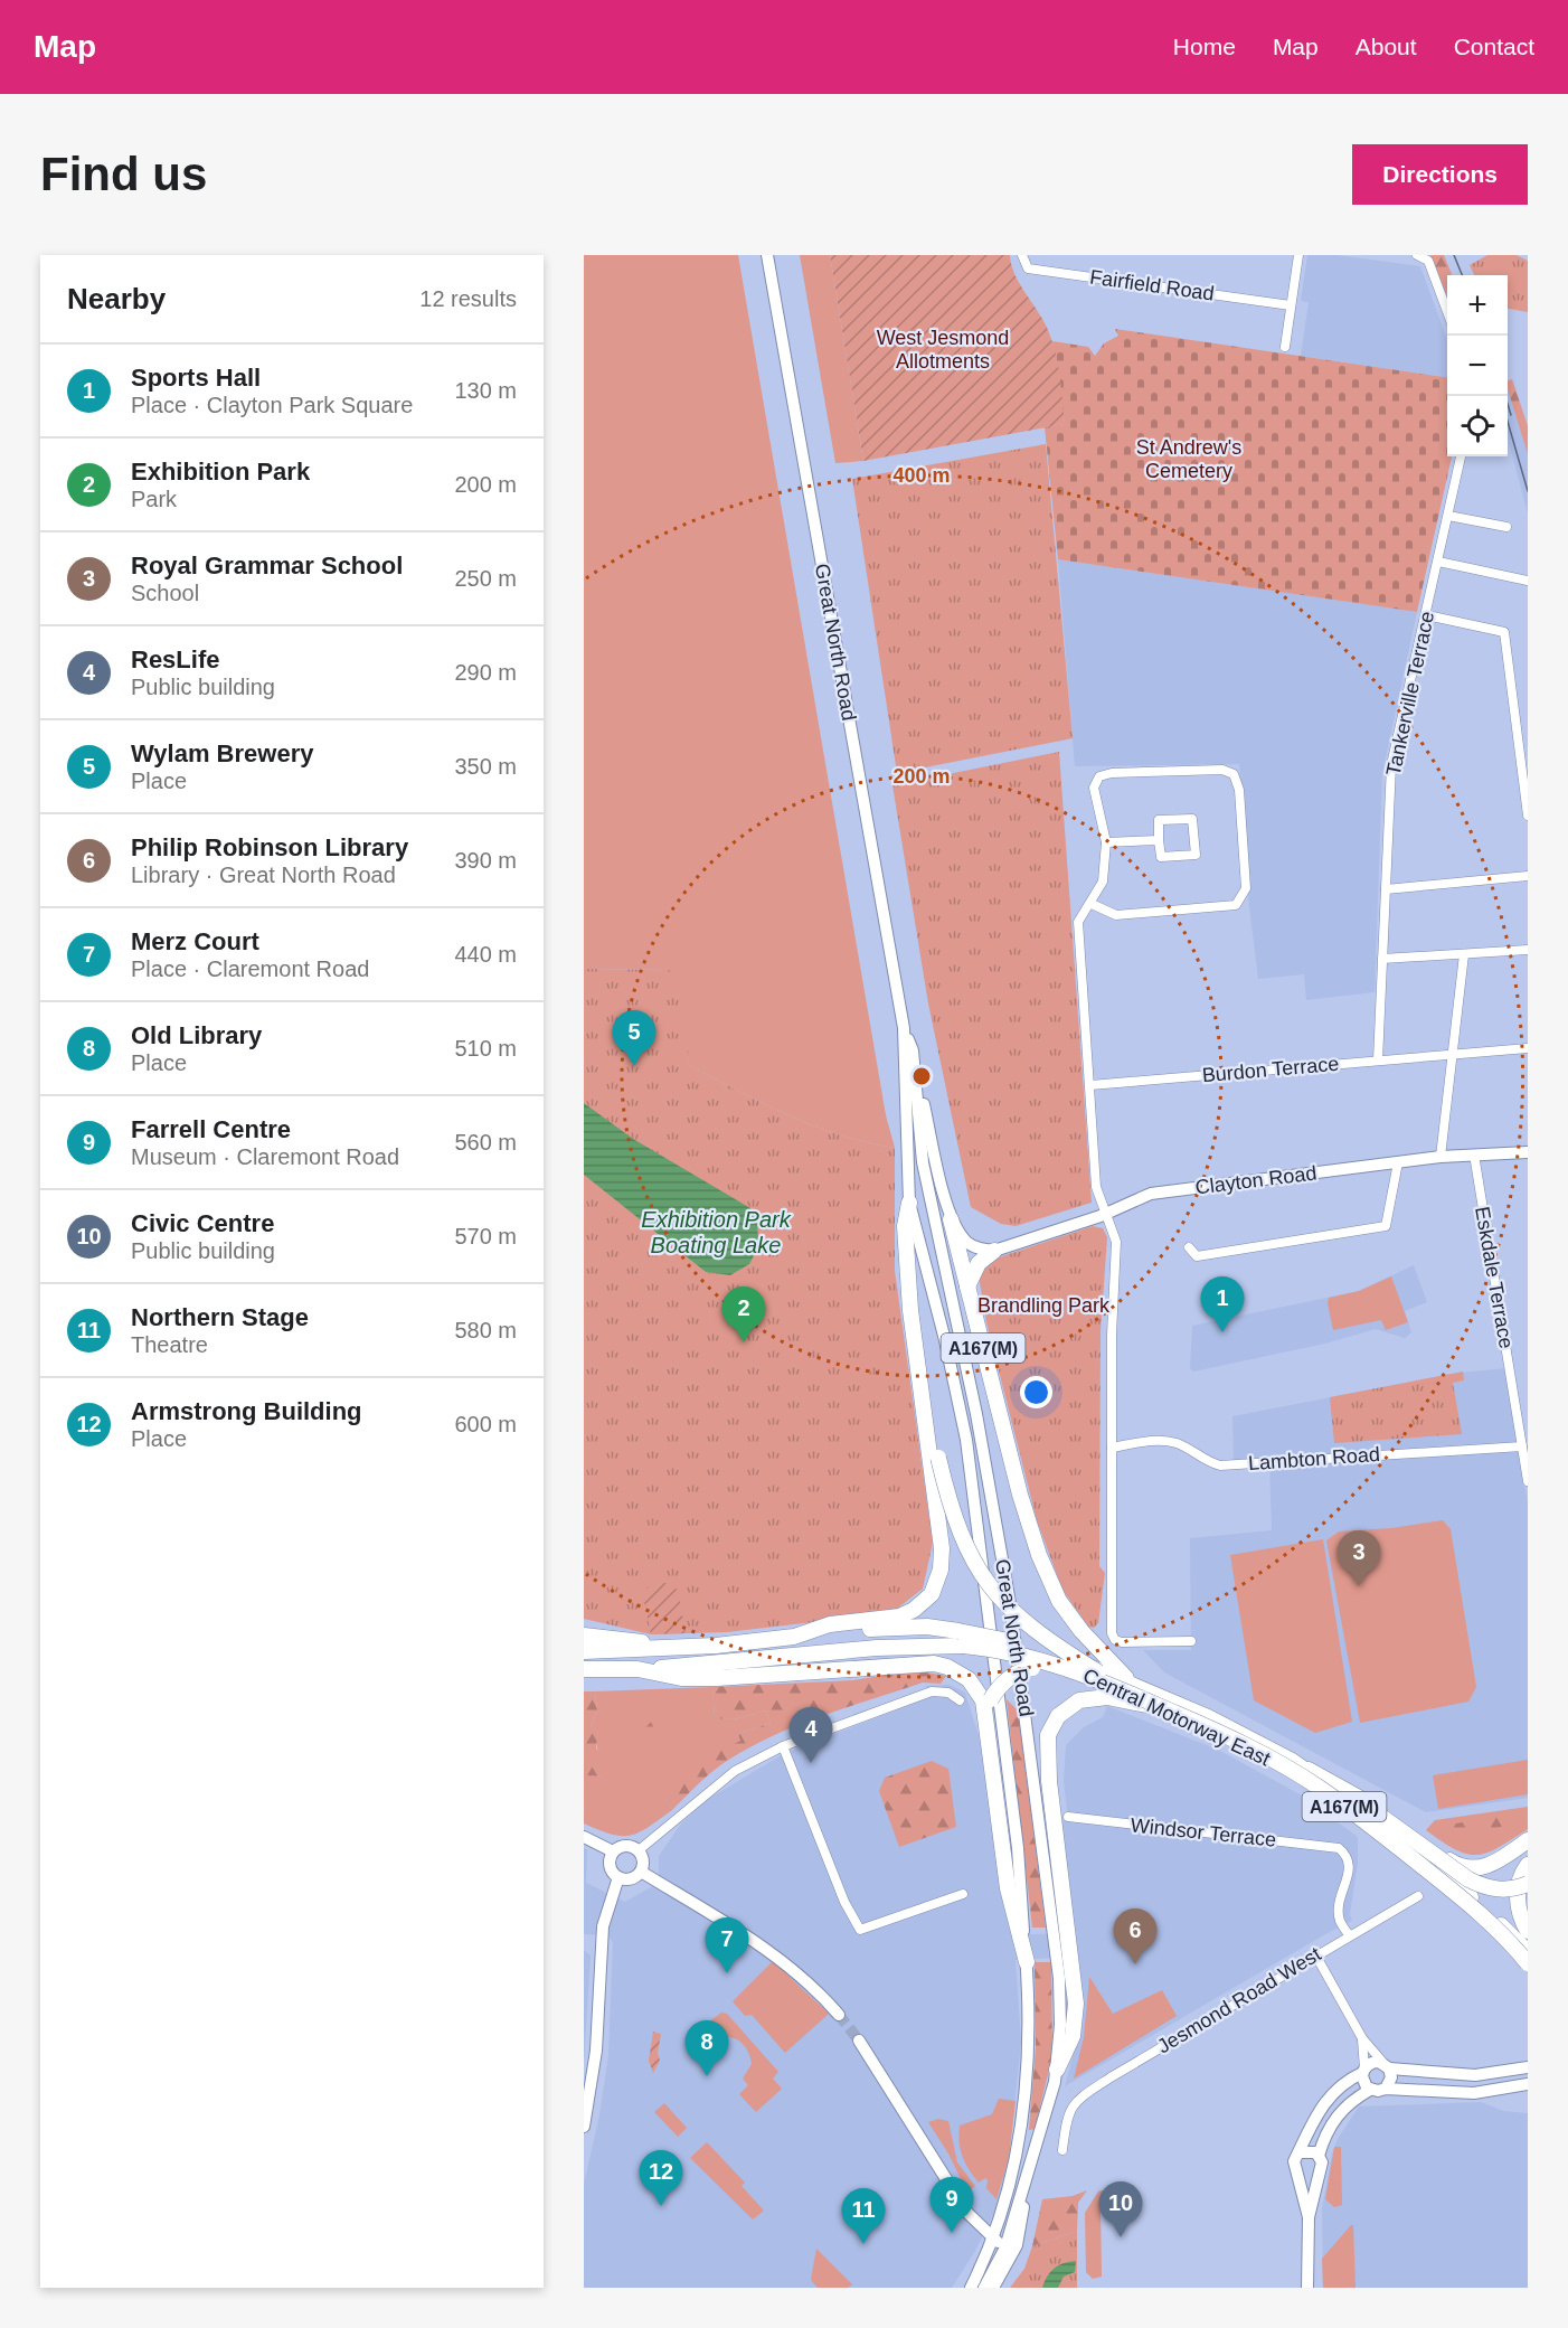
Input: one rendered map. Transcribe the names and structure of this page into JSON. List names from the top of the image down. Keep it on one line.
{"streets":{"highway":["A167(M)","Central Motorway East"],"main road":["Great North Road","Clayton Road"],"street":["Fairfield Road","Tankerville Terrace","Burdon Terrace","Eskdale Terrace","Lambton Road","Windsor Terrace","Jesmond Road West"]},"crossings":[["Great North Road","A167(M)"],["Tankerville Terrace","Burdon Terrace"],["Clayton Road","Eskdale Terrace"],["Eskdale Terrace","Lambton Road"],["A167(M)","Central Motorway East"],["Windsor Terrace","Jesmond Road West"]],"water":["Exhibition Park Boating Lake"],"parks":["West Jesmond Allotments","St Andrew's Cemetery","Brandling Park"],"page":{"header":"Map","nav":["Home","Map","About","Contact"],"buttons":"Directions","title":"Find us","heading":["Nearby","12 results"],"map_buttons":["+","−"],"list":[{"mark":"1","name":"Sports Hall","note":"Place · Clayton Park Square","value":"130 m"},{"mark":"2","name":"Exhibition Park","note":"Park","value":"200 m"},{"mark":"3","name":"Royal Grammar School","note":"School","value":"250 m"},{"mark":"4","name":"ResLife","note":"Public building","value":"290 m"},{"mark":"5","name":"Wylam Brewery","note":"Place","value":"350 m"},{"mark":"6","name":"Philip Robinson Library","note":"Library · Great North Road","value":"390 m"},{"mark":"7","name":"Merz Court","note":"Place · Claremont Road","value":"440 m"},{"mark":"8","name":"Old Library","note":"Place","value":"510 m"},{"mark":"9","name":"Farrell Centre","note":"Museum · Claremont Road","value":"560 m"},{"mark":"10","name":"Civic Centre","note":"Public building","value":"570 m"},{"mark":"11","name":"Northern Stage","note":"Theatre","value":"580 m"},{"mark":"12","name":"Armstrong Building","note":"Place","value":"600 m"}],"pins":["5","1","2","3","4","6","7","8","12","9","10","11"]},"rings":["400 m","200 m"]}
